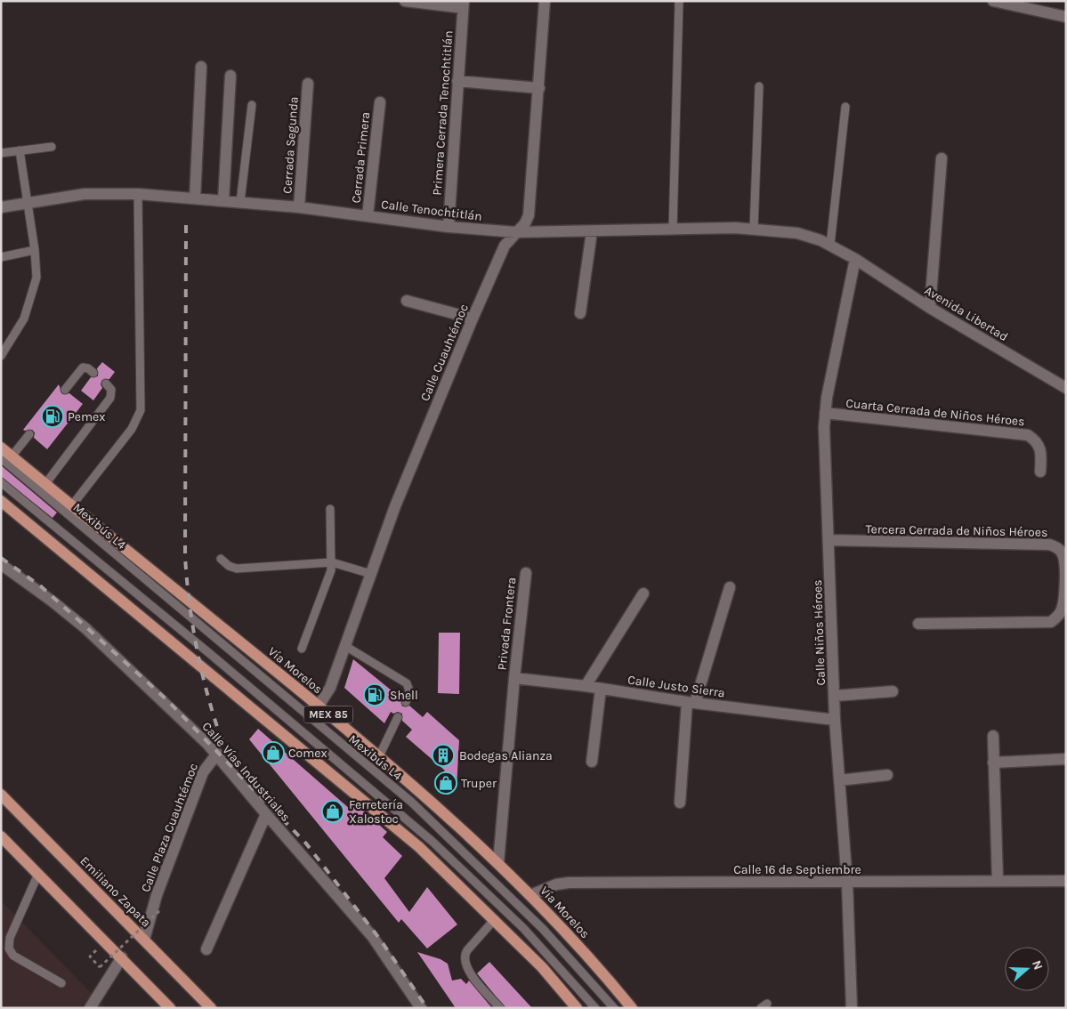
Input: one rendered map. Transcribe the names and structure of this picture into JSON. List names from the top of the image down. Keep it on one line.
{"streets":{"main road":["Vía Morelos","MEX 85","Emiliano Zapata"],"street":["Primera Cerrada Tenochtitlán","Cerrada Segunda","Cerrada Primera","Calle Tenochtitlán","Avenida Libertad","Calle Cuauhtémoc","Cuarta Cerrada de Niños Héroes","Tercera Cerrada de Niños Héroes","Privada Frontera","Calle Niños Héroes","Calle Justo Sierra","Calle Vías Industriales","Calle Plaza Cuauhtémoc","Calle 16 de Septiembre"],"lane":["Mexibús L4"]},"crossings":[["Primera Cerrada Tenochtitlán","Calle Tenochtitlán"],["Cerrada Segunda","Calle Tenochtitlán"],["Cerrada Primera","Calle Tenochtitlán"],["Calle Tenochtitlán","Avenida Libertad"],["Calle Tenochtitlán","Calle Cuauhtémoc"],["Calle Tenochtitlán","Calle Niños Héroes"],["Avenida Libertad","Calle Niños Héroes"],["Calle Cuauhtémoc","Vía Morelos"],["Cuarta Cerrada de Niños Héroes","Calle Niños Héroes"],["Mexibús L4","Vía Morelos"],["Tercera Cerrada de Niños Héroes","Calle Niños Héroes"],["Privada Frontera","Vía Morelos"],["Privada Frontera","Calle Justo Sierra"],["Calle Niños Héroes","Calle Justo Sierra"],["Calle Niños Héroes","Calle 16 de Septiembre"],["Vía Morelos","Calle 16 de Septiembre"],["Calle Vías Industriales","Calle Plaza Cuauhtémoc"],["Calle Plaza Cuauhtémoc","Emiliano Zapata"]],"places":{"fuel station":["Pemex","Shell"],"shop":["Comex","Truper","Ferretería Xalostoc"],"building":["Bodegas Alianza"]},"north":"right"}
